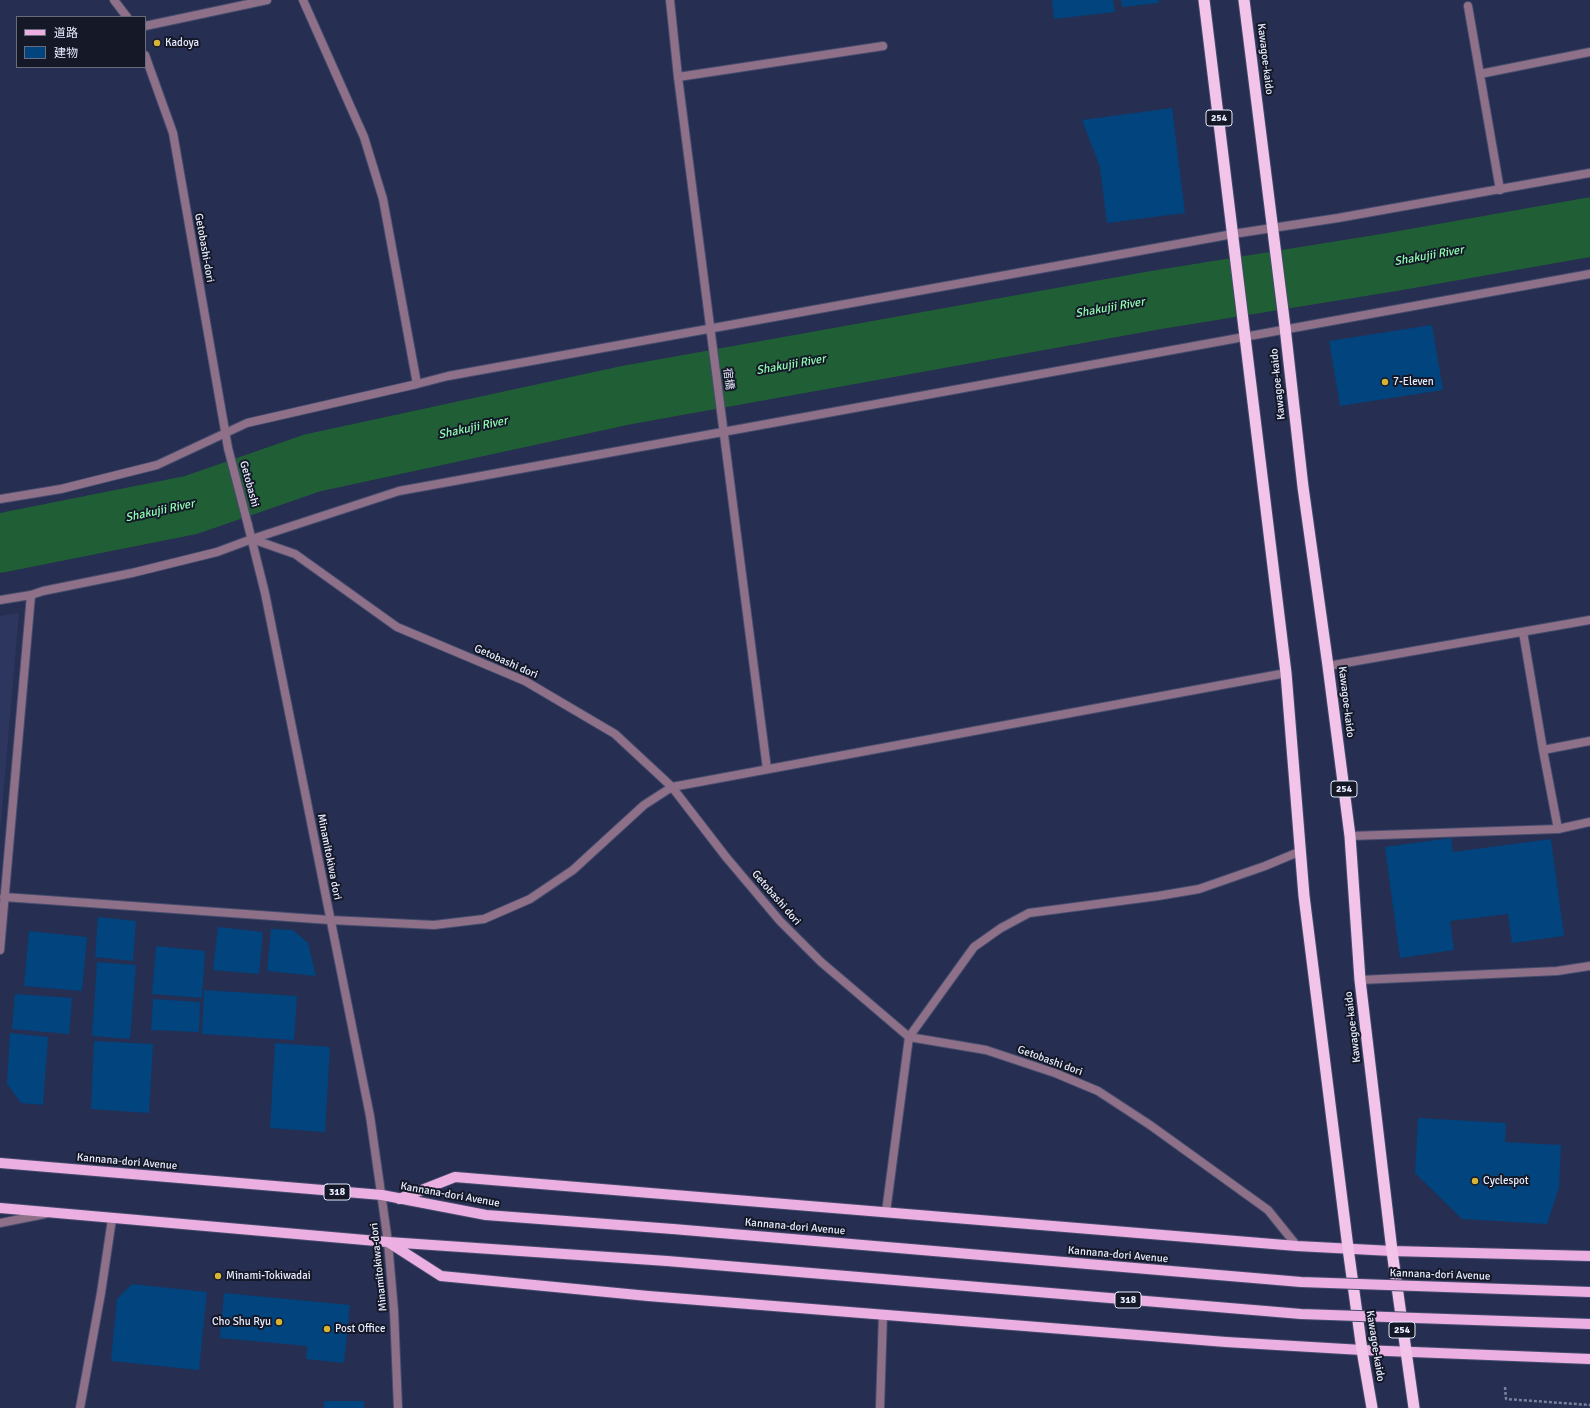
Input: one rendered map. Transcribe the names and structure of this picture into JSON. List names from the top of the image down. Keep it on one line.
{"streets":{"highway":["Kawagoe-kaido","254"],"main road":["Kannana-dori Avenue","318"],"street":["Getobashi-dori","宿橋","Getobashi","Getobashi dori","Minamitokiwa dori","Minamitokiwa-dori"]},"crossings":[["Getobashi-dori","Getobashi"],["Getobashi","Minamitokiwa dori"],["Getobashi dori","Minamitokiwa dori"],["Minamitokiwa dori","Kannana-dori Avenue"],["Minamitokiwa dori","Minamitokiwa-dori"],["Kannana-dori Avenue","Minamitokiwa-dori"],["318","Minamitokiwa-dori"]],"water":["Shakujii River"],"places":["Kadoya","7-Eleven","Cyclespot","Minami-Tokiwadai","Cho Shu Ryu","Post Office"],"legend":["道路","建物"]}
